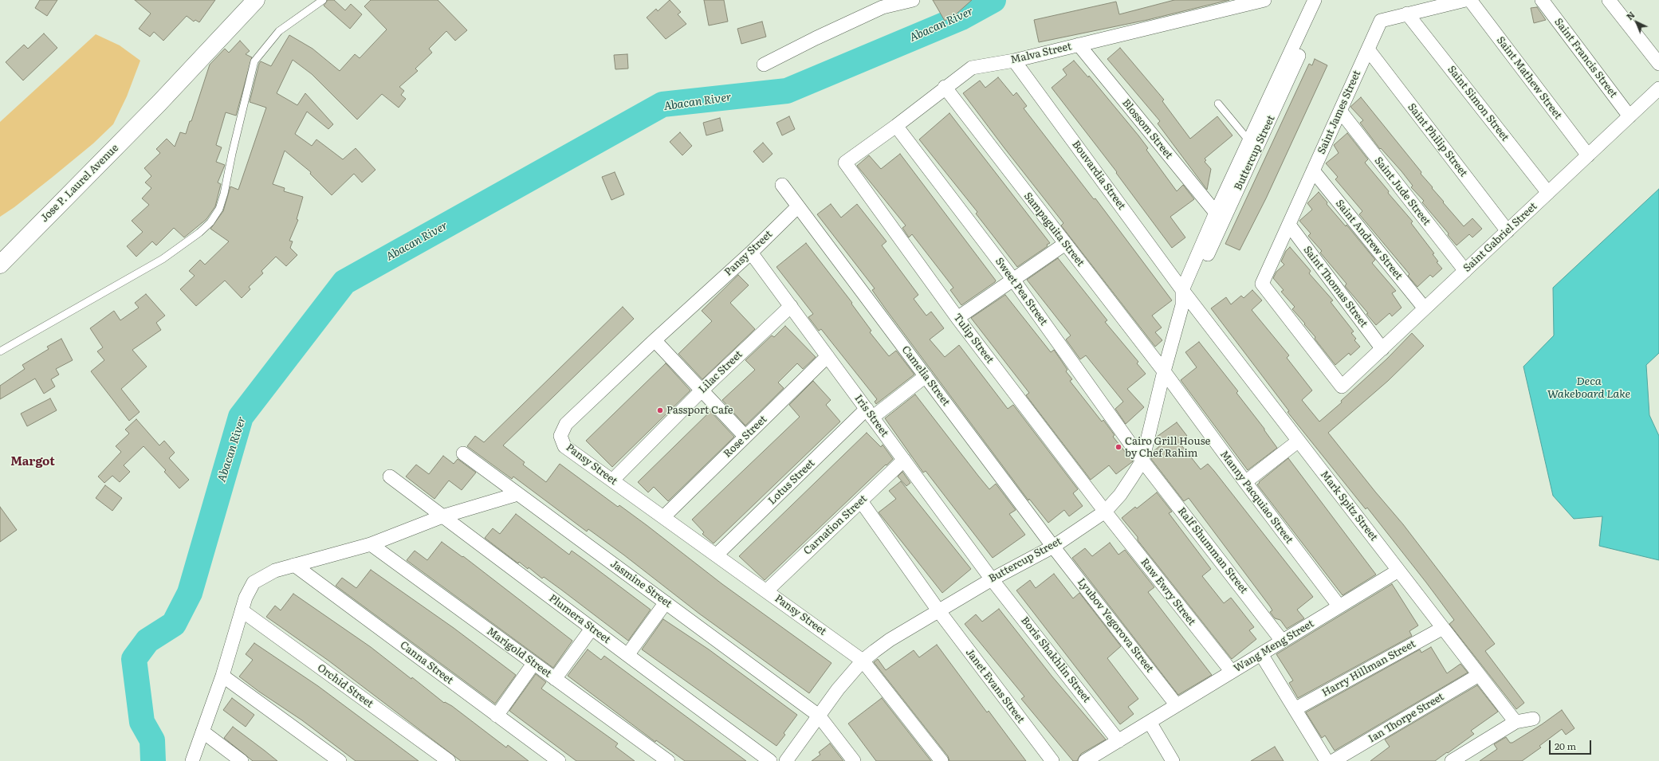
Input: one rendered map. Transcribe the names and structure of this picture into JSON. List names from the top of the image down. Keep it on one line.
{"streets":{"street":["Malva Street","Saint Francis Street","Saint Mathew Street","Saint Simon Street","Saint James Street","Blossom Street","Saint Philip Street","Buttercup Street","Bouvardia Street","Jose P. Laurel Avenue","Saint Jude Street","Sampaguita Street","Saint Gabriel Street","Saint Andrew Street","Pansy Street","Saint Thomas Street","Sweet Pea Street","Tulip Street","Lilac Street","Camelia Street","Iris Street","Rose Street","Lotus Street","Manny Pacquiao Street","Mark Spitz Street","Carnation Street","Ralf Shumman Street","Jasmine Street","Raw Ewry Street","Plumera Street","Lyubov Yegorova Street","Wang Meng Street","Marigold Street","Boris Shakhlin Street","Canna Street","Harry Hillman Street","Orchid Street","Janet Evans Street","Ian Thorpe Street"]},"crossings":[["Malva Street","Blossom Street"],["Malva Street","Bouvardia Street"],["Malva Street","Sampaguita Street"],["Malva Street","Sweet Pea Street"],["Malva Street","Tulip Street"],["Saint Francis Street","Saint Gabriel Street"],["Saint Mathew Street","Saint Gabriel Street"],["Saint Simon Street","Saint James Street"],["Saint Simon Street","Saint Gabriel Street"],["Saint James Street","Saint Philip Street"],["Saint James Street","Saint Jude Street"],["Saint James Street","Saint Gabriel Street"],["Saint James Street","Saint Andrew Street"],["Saint James Street","Saint Thomas Street"],["Blossom Street","Buttercup Street"],["Saint Philip Street","Saint Gabriel Street"],["Buttercup Street","Bouvardia Street"],["Buttercup Street","Sampaguita Street"],["Buttercup Street","Pansy Street"],["Buttercup Street","Sweet Pea Street"],["Buttercup Street","Tulip Street"],["Buttercup Street","Camelia Street"],["Buttercup Street","Iris Street"],["Buttercup Street","Manny Pacquiao Street"],["Buttercup Street","Mark Spitz Street"],["Buttercup Street","Ralf Shumman Street"],["Buttercup Street","Jasmine Street"],["Buttercup Street","Raw Ewry Street"],["Buttercup Street","Lyubov Yegorova Street"],["Buttercup Street","Boris Shakhlin Street"],["Buttercup Street","Janet Evans Street"],["Bouvardia Street","Mark Spitz Street"],["Saint Jude Street","Saint Gabriel Street"],["Sampaguita Street","Manny Pacquiao Street"],["Saint Gabriel Street","Saint Andrew Street"],["Saint Gabriel Street","Saint Thomas Street"],["Pansy Street","Lilac Street"],["Pansy Street","Camelia Street"],["Pansy Street","Iris Street"],["Pansy Street","Rose Street"],["Pansy Street","Lotus Street"],["Pansy Street","Carnation Street"],["Sweet Pea Street","Ralf Shumman Street"],["Tulip Street","Raw Ewry Street"],["Lilac Street","Iris Street"],["Camelia Street","Lotus Street"],["Camelia Street","Lyubov Yegorova Street"],["Iris Street","Rose Street"],["Iris Street","Lotus Street"],["Iris Street","Carnation Street"],["Iris Street","Boris Shakhlin Street"],["Manny Pacquiao Street","Wang Meng Street"],["Mark Spitz Street","Wang Meng Street"],["Mark Spitz Street","Harry Hillman Street"],["Mark Spitz Street","Ian Thorpe Street"],["Carnation Street","Janet Evans Street"],["Ralf Shumman Street","Wang Meng Street"],["Raw Ewry Street","Wang Meng Street"],["Lyubov Yegorova Street","Wang Meng Street"],["Wang Meng Street","Boris Shakhlin Street"]],"districts":["Margot"],"water":["Abacan River","Deca Wakeboard Lake"],"places":["Passport Cafe","Cairo Grill House by Chef Rahim"],"scale_bar":"20 m","north":"top left"}
